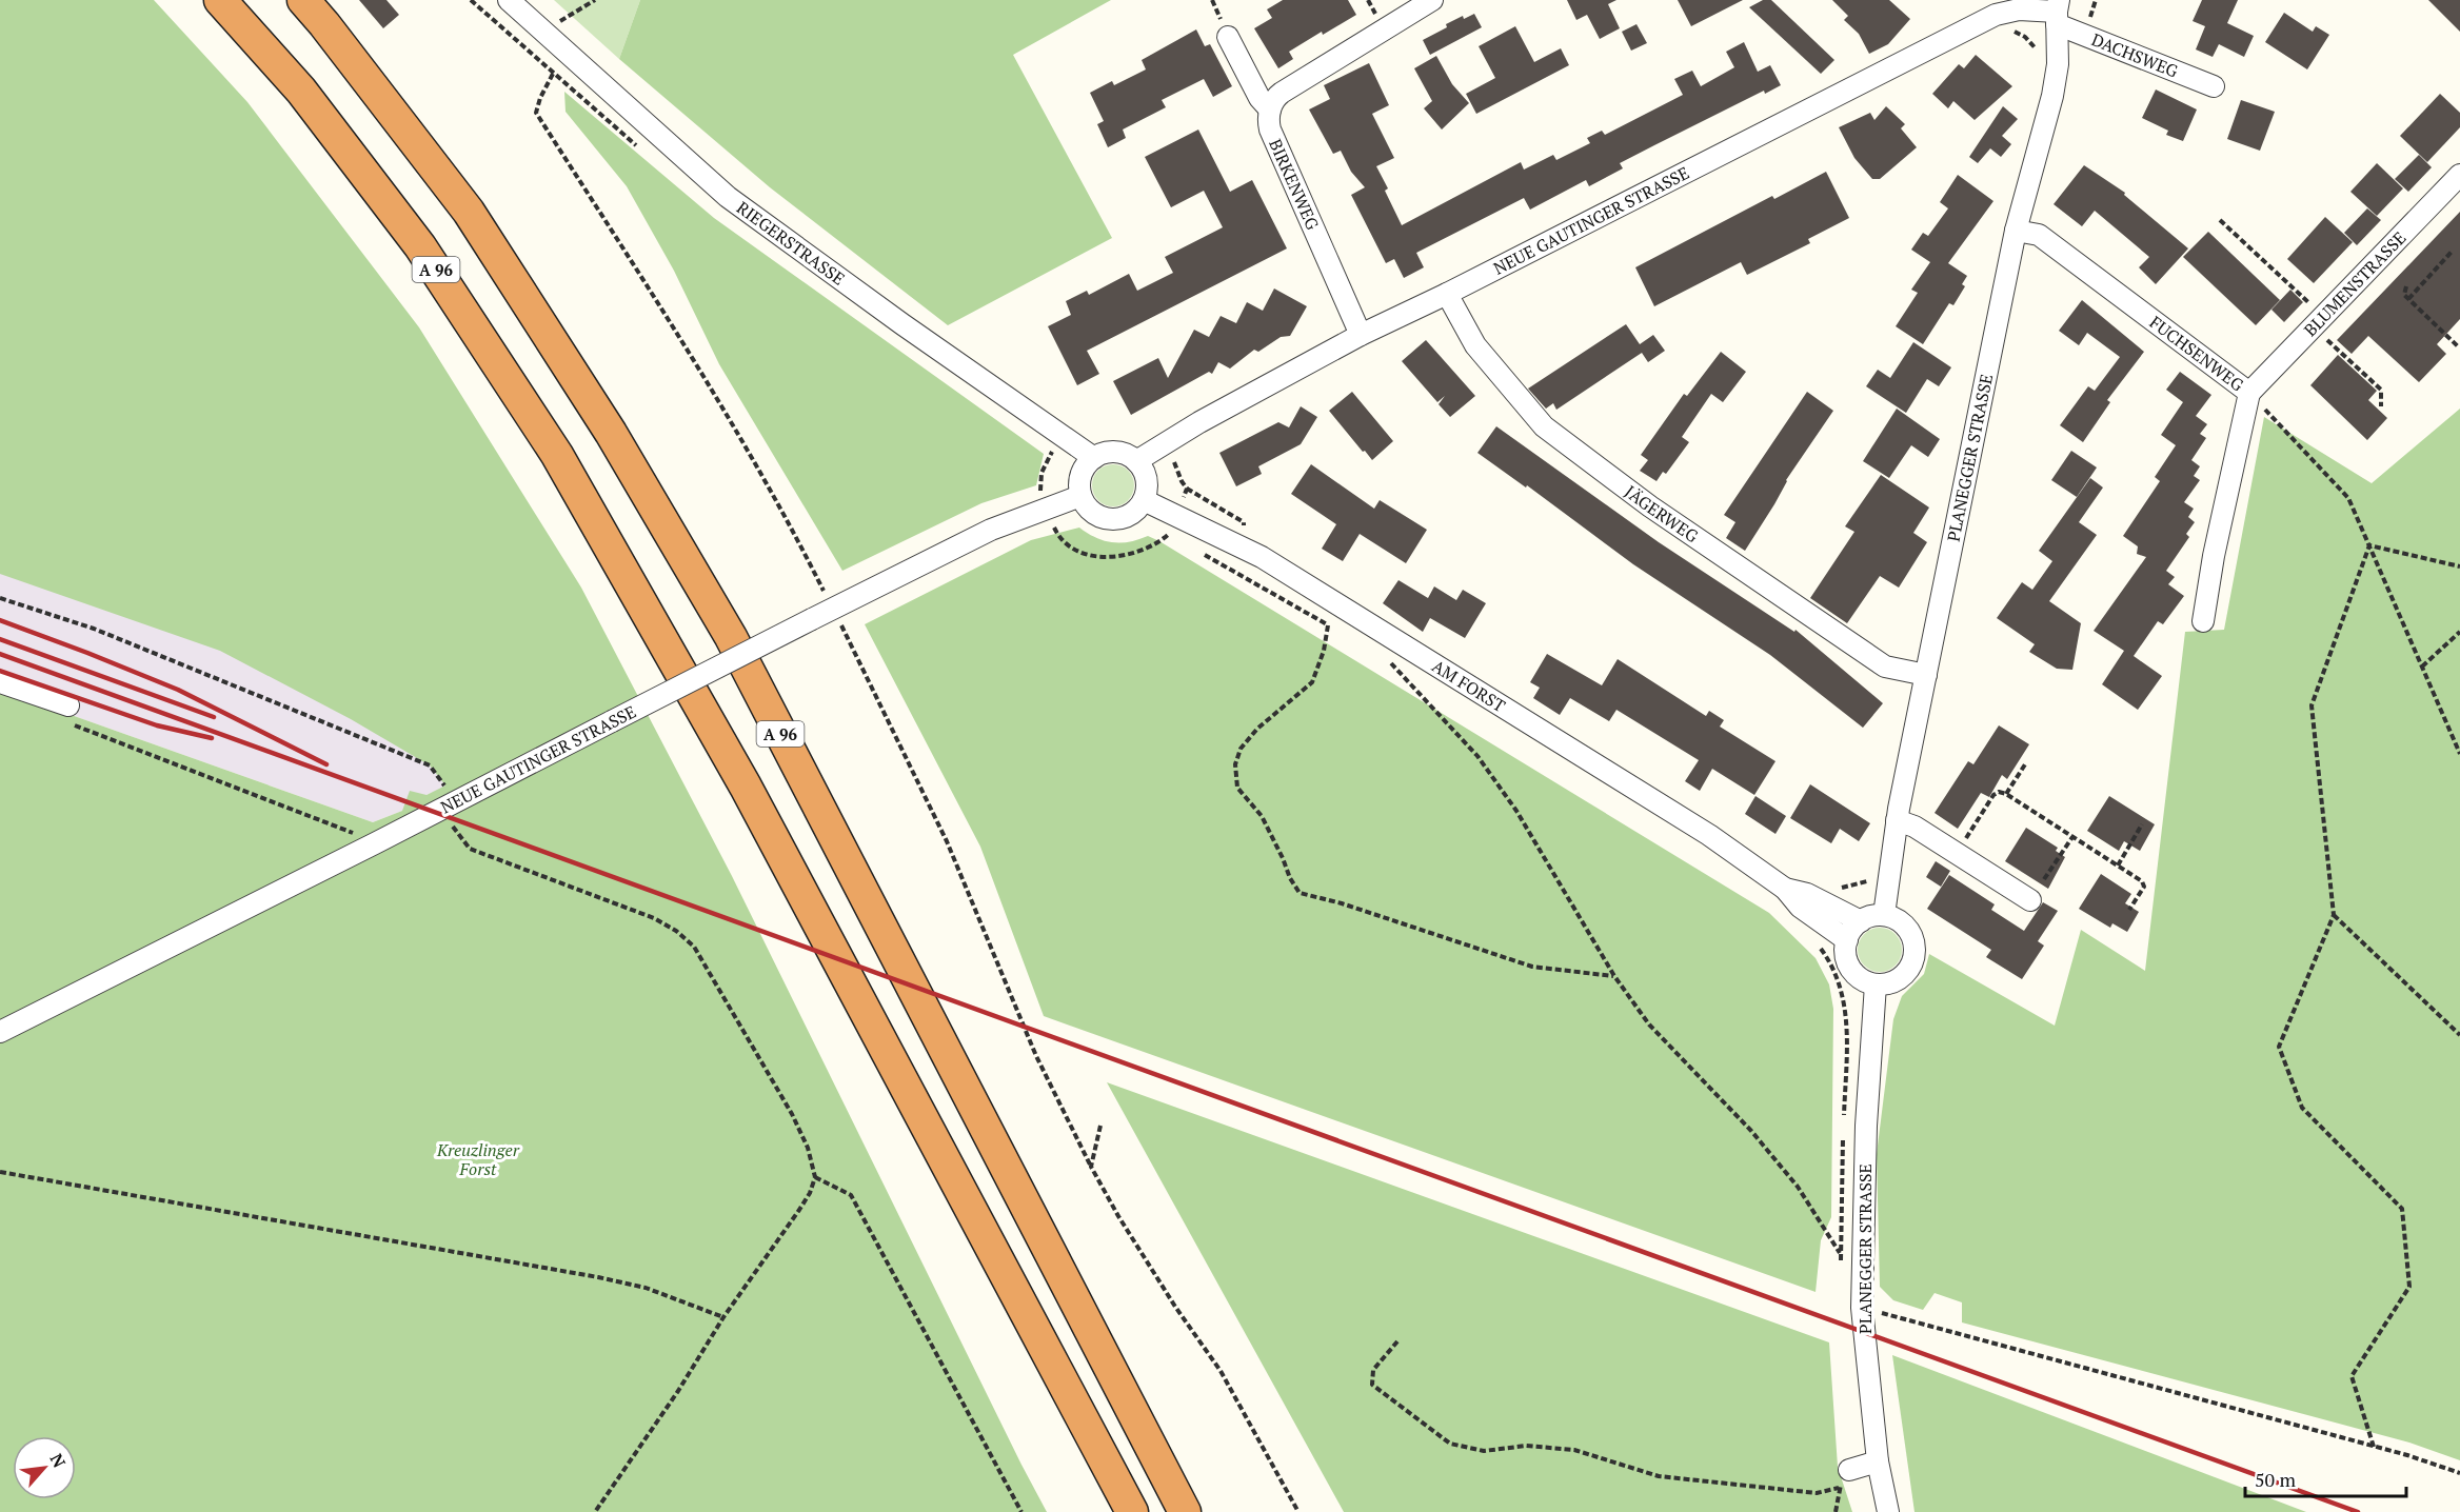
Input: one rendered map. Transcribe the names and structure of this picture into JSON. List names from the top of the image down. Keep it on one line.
{"streets":{"highway":["A 96"],"street":["DACHSWEG","BIRKENWEG","NEUE GAUTINGER STRASSE","RIEGERSTRASSE","BLUMENSTRASSE","FUCHSENWEG","PLANEGGER STRASSE","JÄGERWEG","AM FORST"]},"crossings":[["DACHSWEG","NEUE GAUTINGER STRASSE"],["DACHSWEG","PLANEGGER STRASSE"],["BIRKENWEG","NEUE GAUTINGER STRASSE"],["NEUE GAUTINGER STRASSE","RIEGERSTRASSE"],["NEUE GAUTINGER STRASSE","PLANEGGER STRASSE"],["NEUE GAUTINGER STRASSE","JÄGERWEG"],["NEUE GAUTINGER STRASSE","AM FORST"],["RIEGERSTRASSE","AM FORST"],["BLUMENSTRASSE","FUCHSENWEG"],["FUCHSENWEG","PLANEGGER STRASSE"],["PLANEGGER STRASSE","JÄGERWEG"],["PLANEGGER STRASSE","AM FORST"]],"parks":["Kreuzlinger Forst"],"scale_bar":"50 m","north":"top right"}
